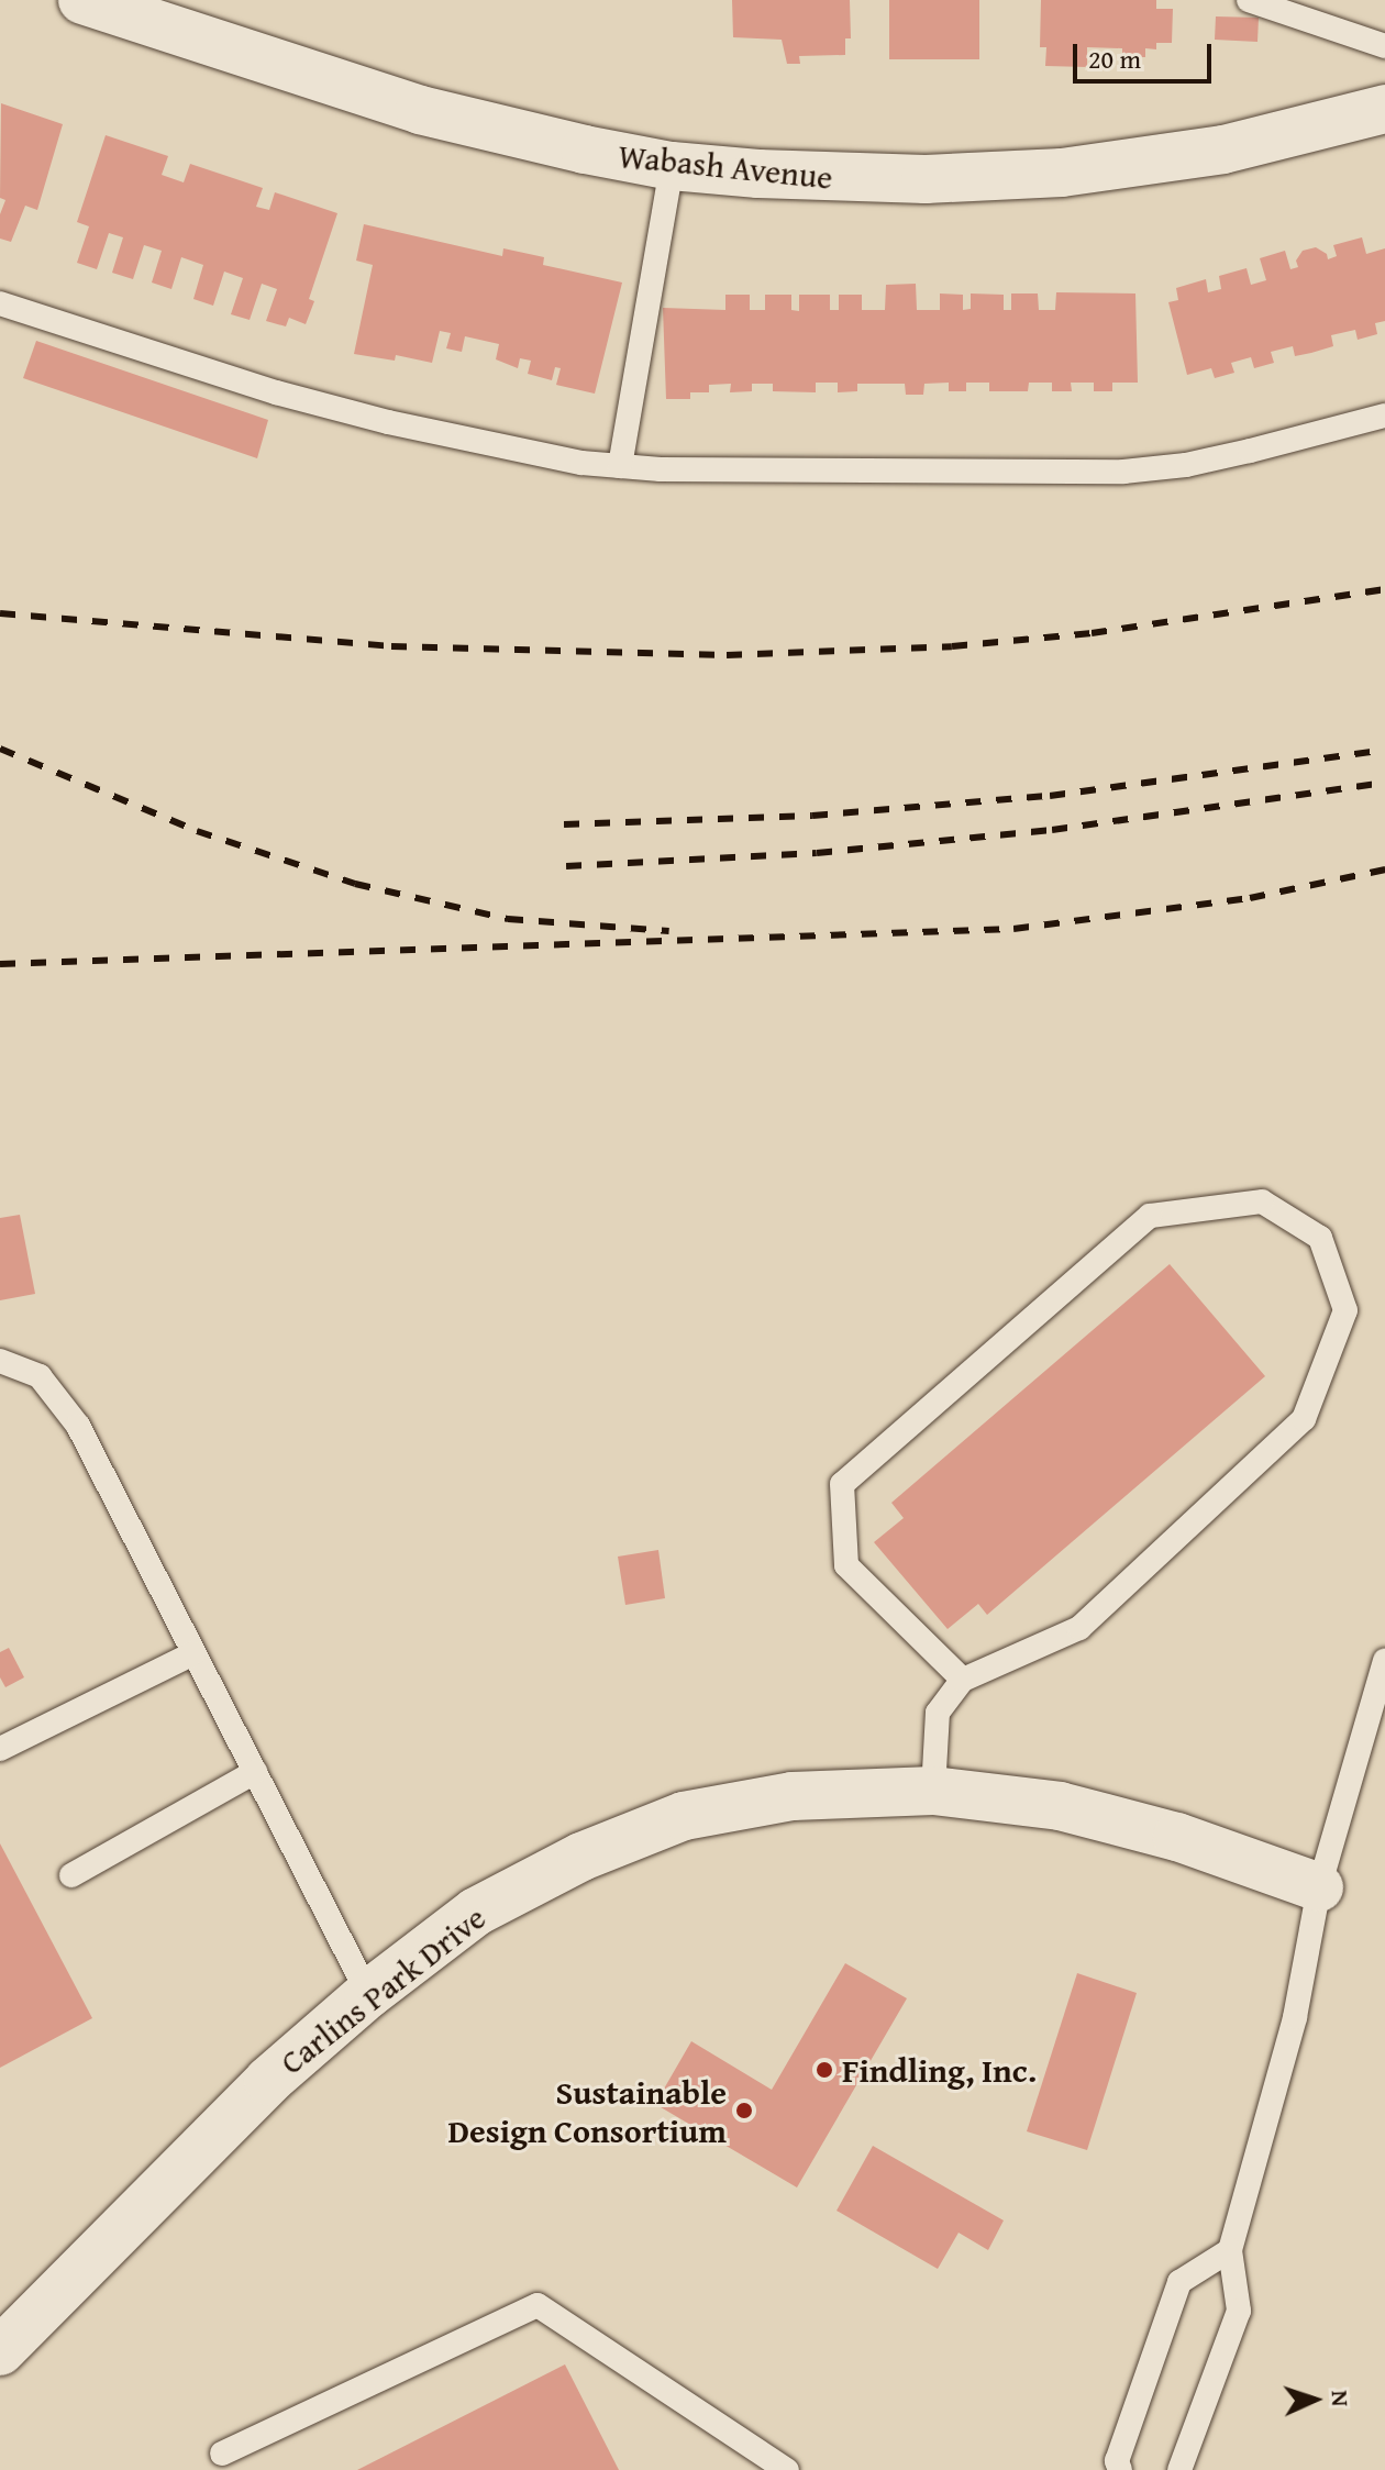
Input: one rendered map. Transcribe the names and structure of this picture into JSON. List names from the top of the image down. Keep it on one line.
{"streets":{"street":["Wabash Avenue","Carlins Park Drive"]},"places":["Findling, Inc.","Sustainable Design Consortium"],"scale_bar":"20 m","north":"right"}
